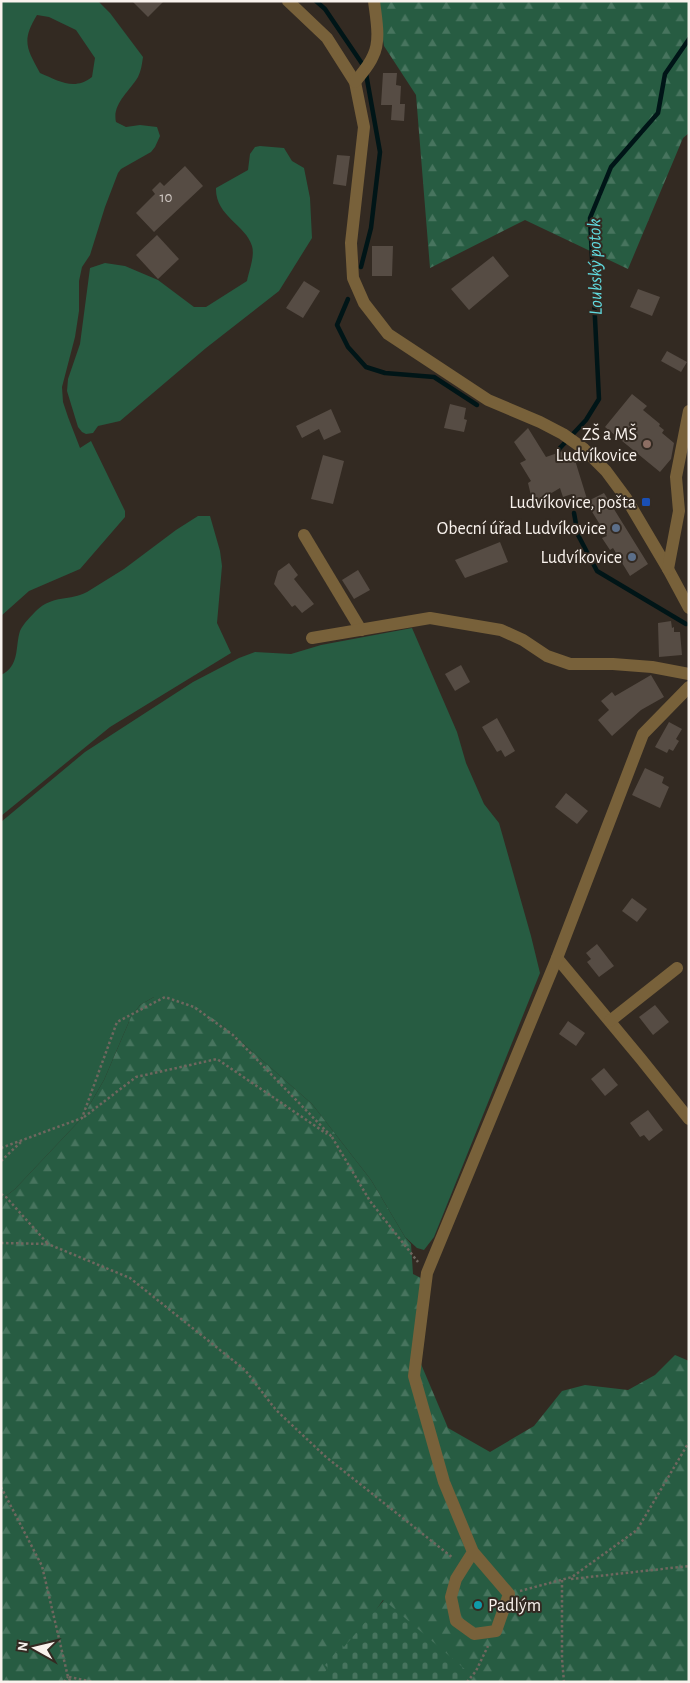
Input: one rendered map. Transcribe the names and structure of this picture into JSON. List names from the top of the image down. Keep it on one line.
{"water":["Loubský potok"],"places":{"other":["ZŠ a MŠ Ludvíkovice","Obecní úřad Ludvíkovice","Ludvíkovice","Padlým"],"transit":["Ludvíkovice, pošta"]},"house_numbers":["10"],"north":"left"}
